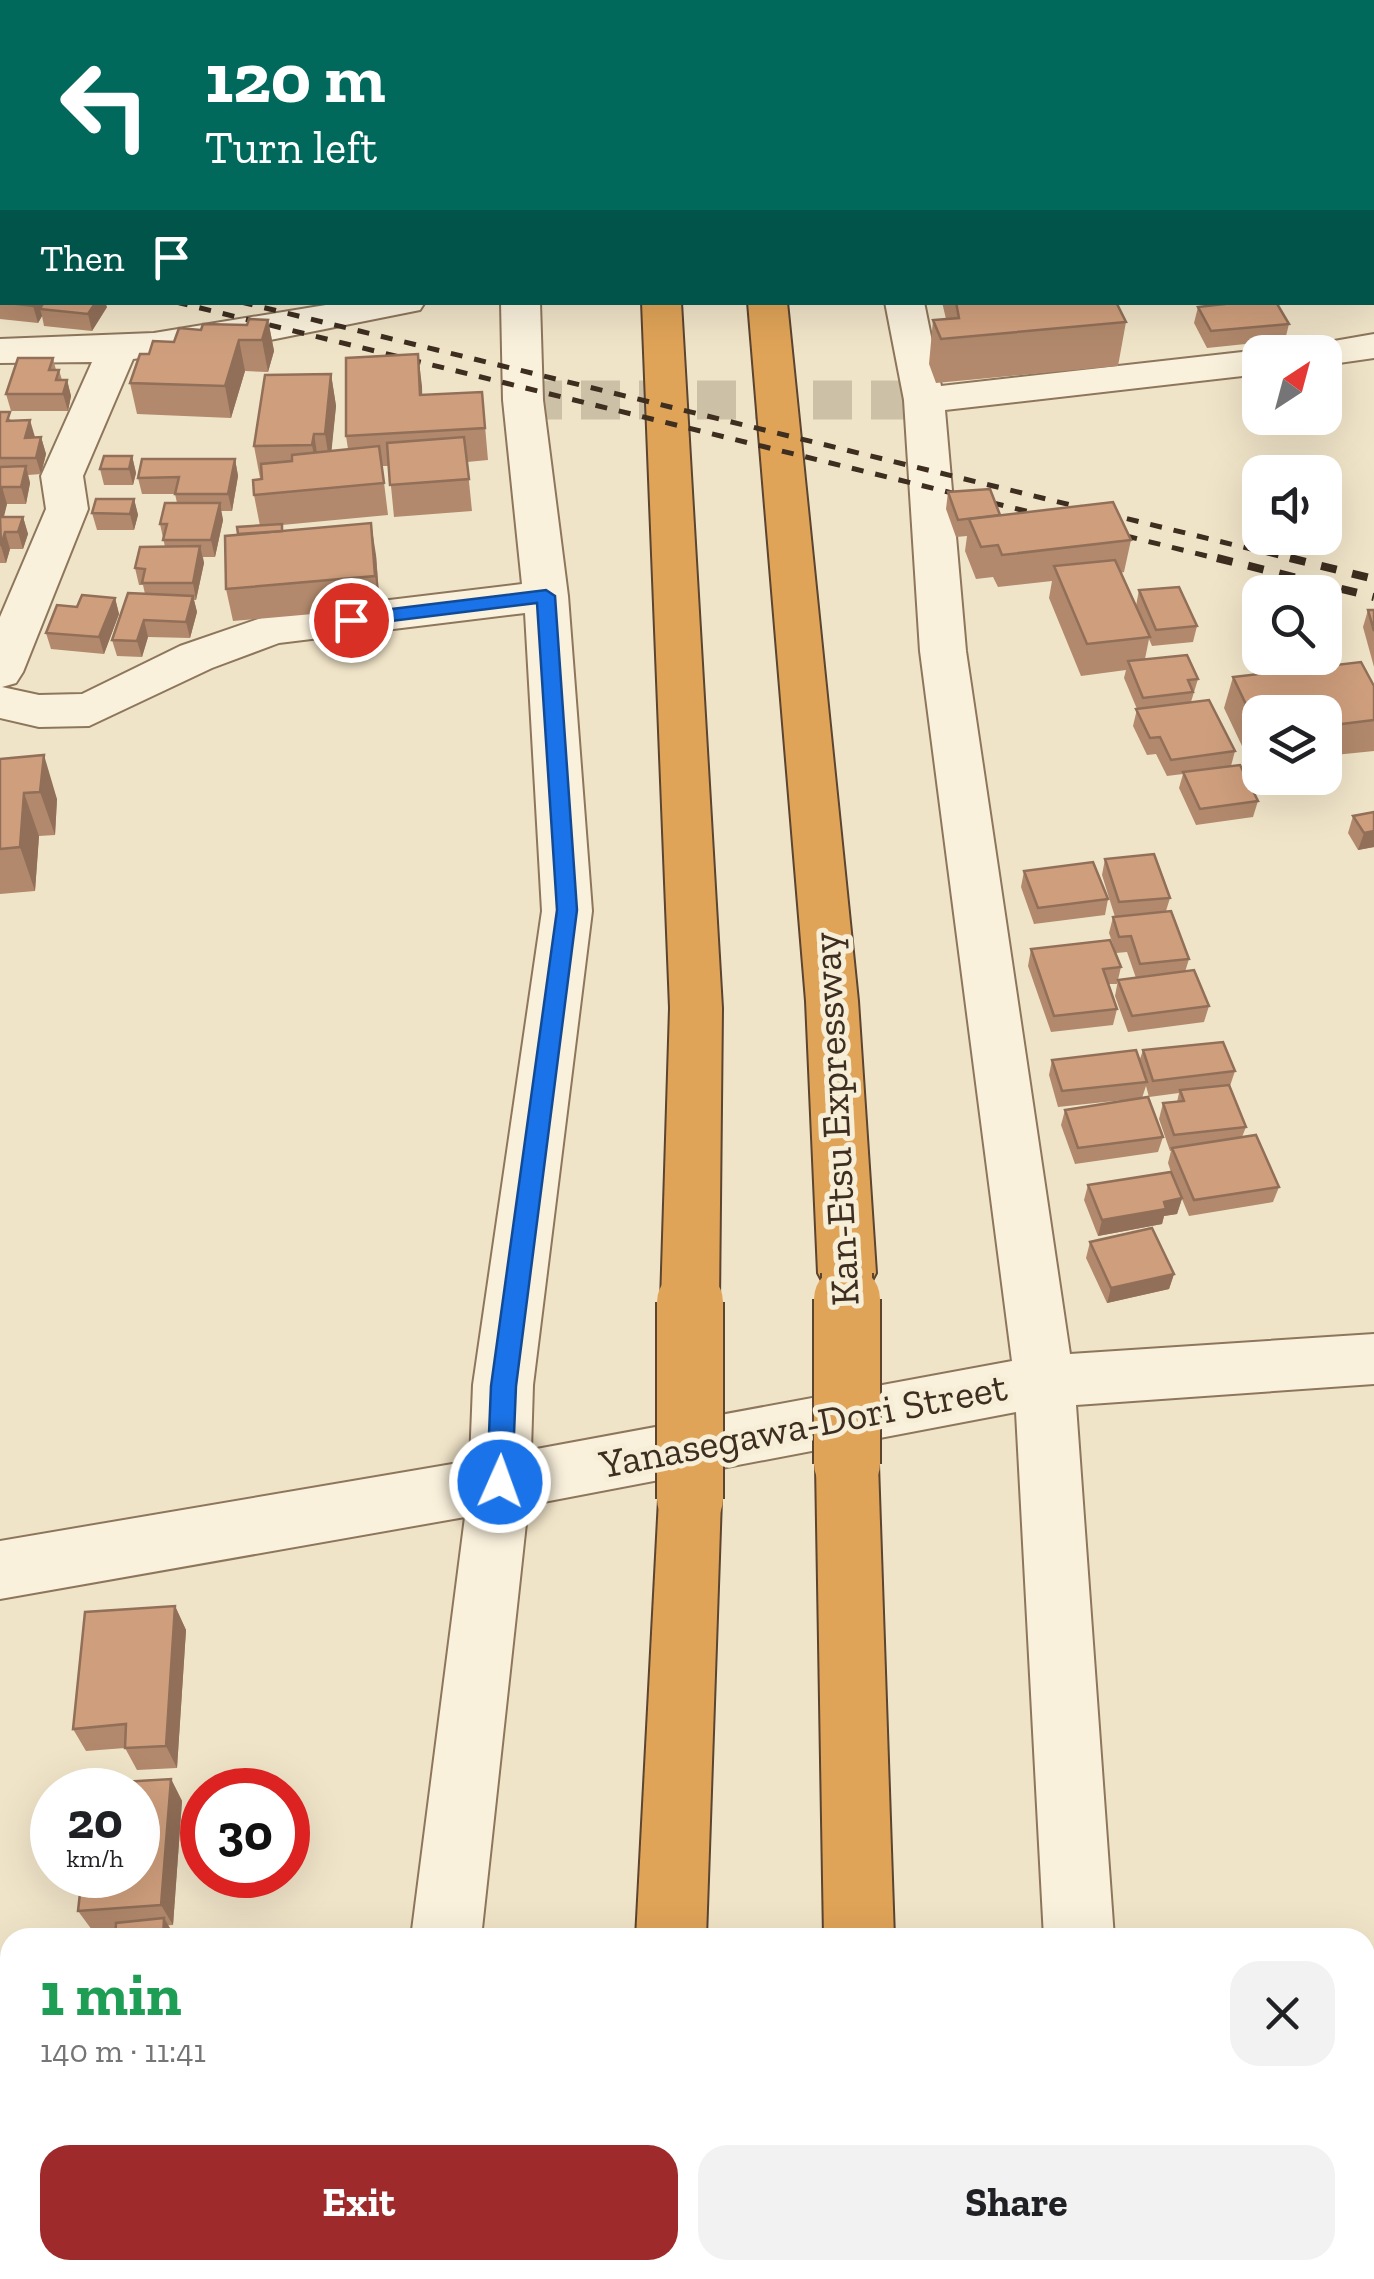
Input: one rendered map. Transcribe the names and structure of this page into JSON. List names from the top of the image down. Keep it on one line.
{"streets":{"highway":["Kan-Etsu Expressway"],"street":["Yanasegawa-Dori Street"]},"north":"top right","page":{"turn":["120 m","Turn left"],"then":"Then","speed":"20 km/h","limit":"30","heading":["1 min","140 m · 11:41"],"buttons":["Exit","Share"]}}
